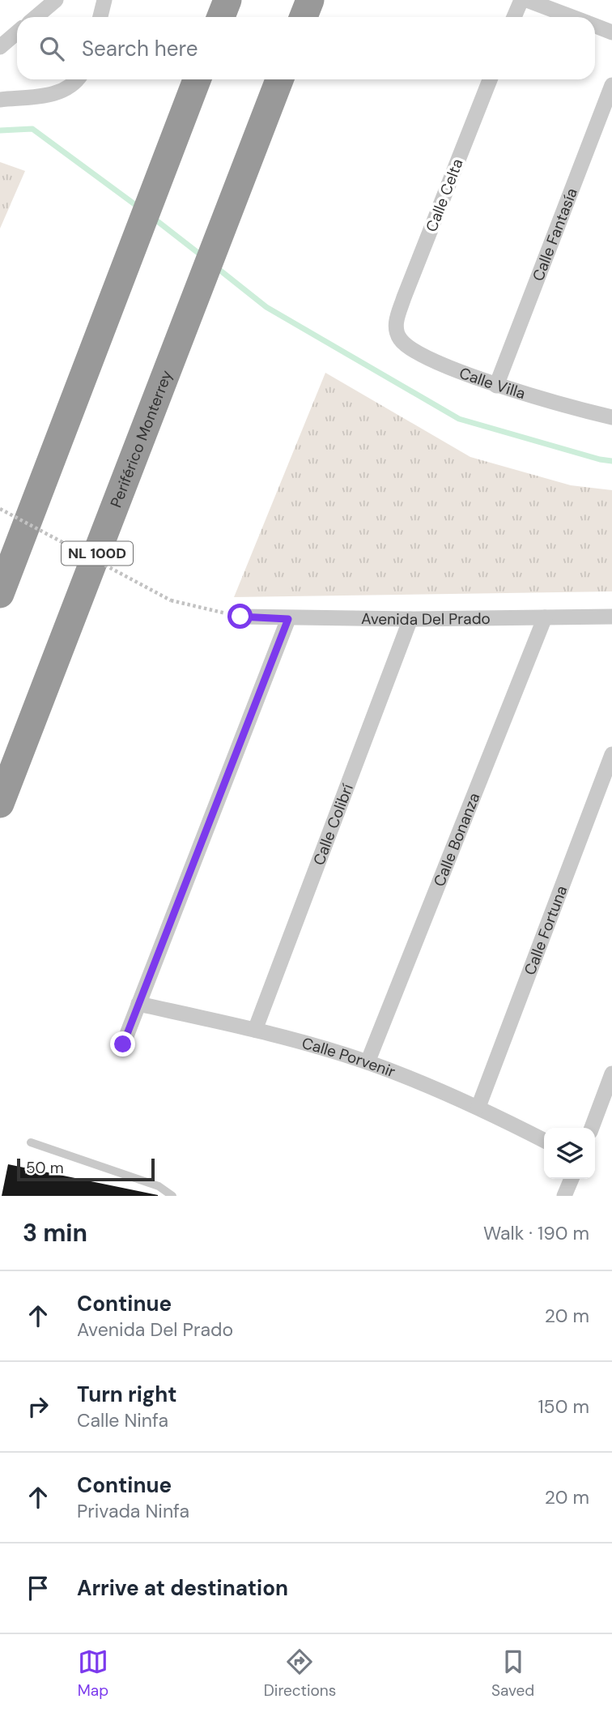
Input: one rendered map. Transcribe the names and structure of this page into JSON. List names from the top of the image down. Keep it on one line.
{"streets":{"highway":["Periférico Monterrey","NL 100D"],"street":["Calle Celta","Calle Fantasía","Calle Villa","Avenida Del Prado","Calle Colibrí","Calle Bonanza","Calle Fortuna","Calle Porvenir"]},"crossings":[["Calle Celta","Calle Villa"],["Calle Fantasía","Calle Villa"],["Avenida Del Prado","Calle Colibrí"],["Avenida Del Prado","Calle Bonanza"],["Calle Colibrí","Calle Porvenir"],["Calle Bonanza","Calle Porvenir"],["Calle Fortuna","Calle Porvenir"]],"scale_bar":"50 m","page":{"search":"Search here","scale":"50 m","heading":["3 min","Walk · 190 m"],"list":[["Continue","Avenida Del Prado","20 m"],["Turn right","Calle Ninfa","150 m"],["Continue","Privada Ninfa","20 m"],"Arrive at destination"],"nav":["Map","Directions","Saved"]}}
